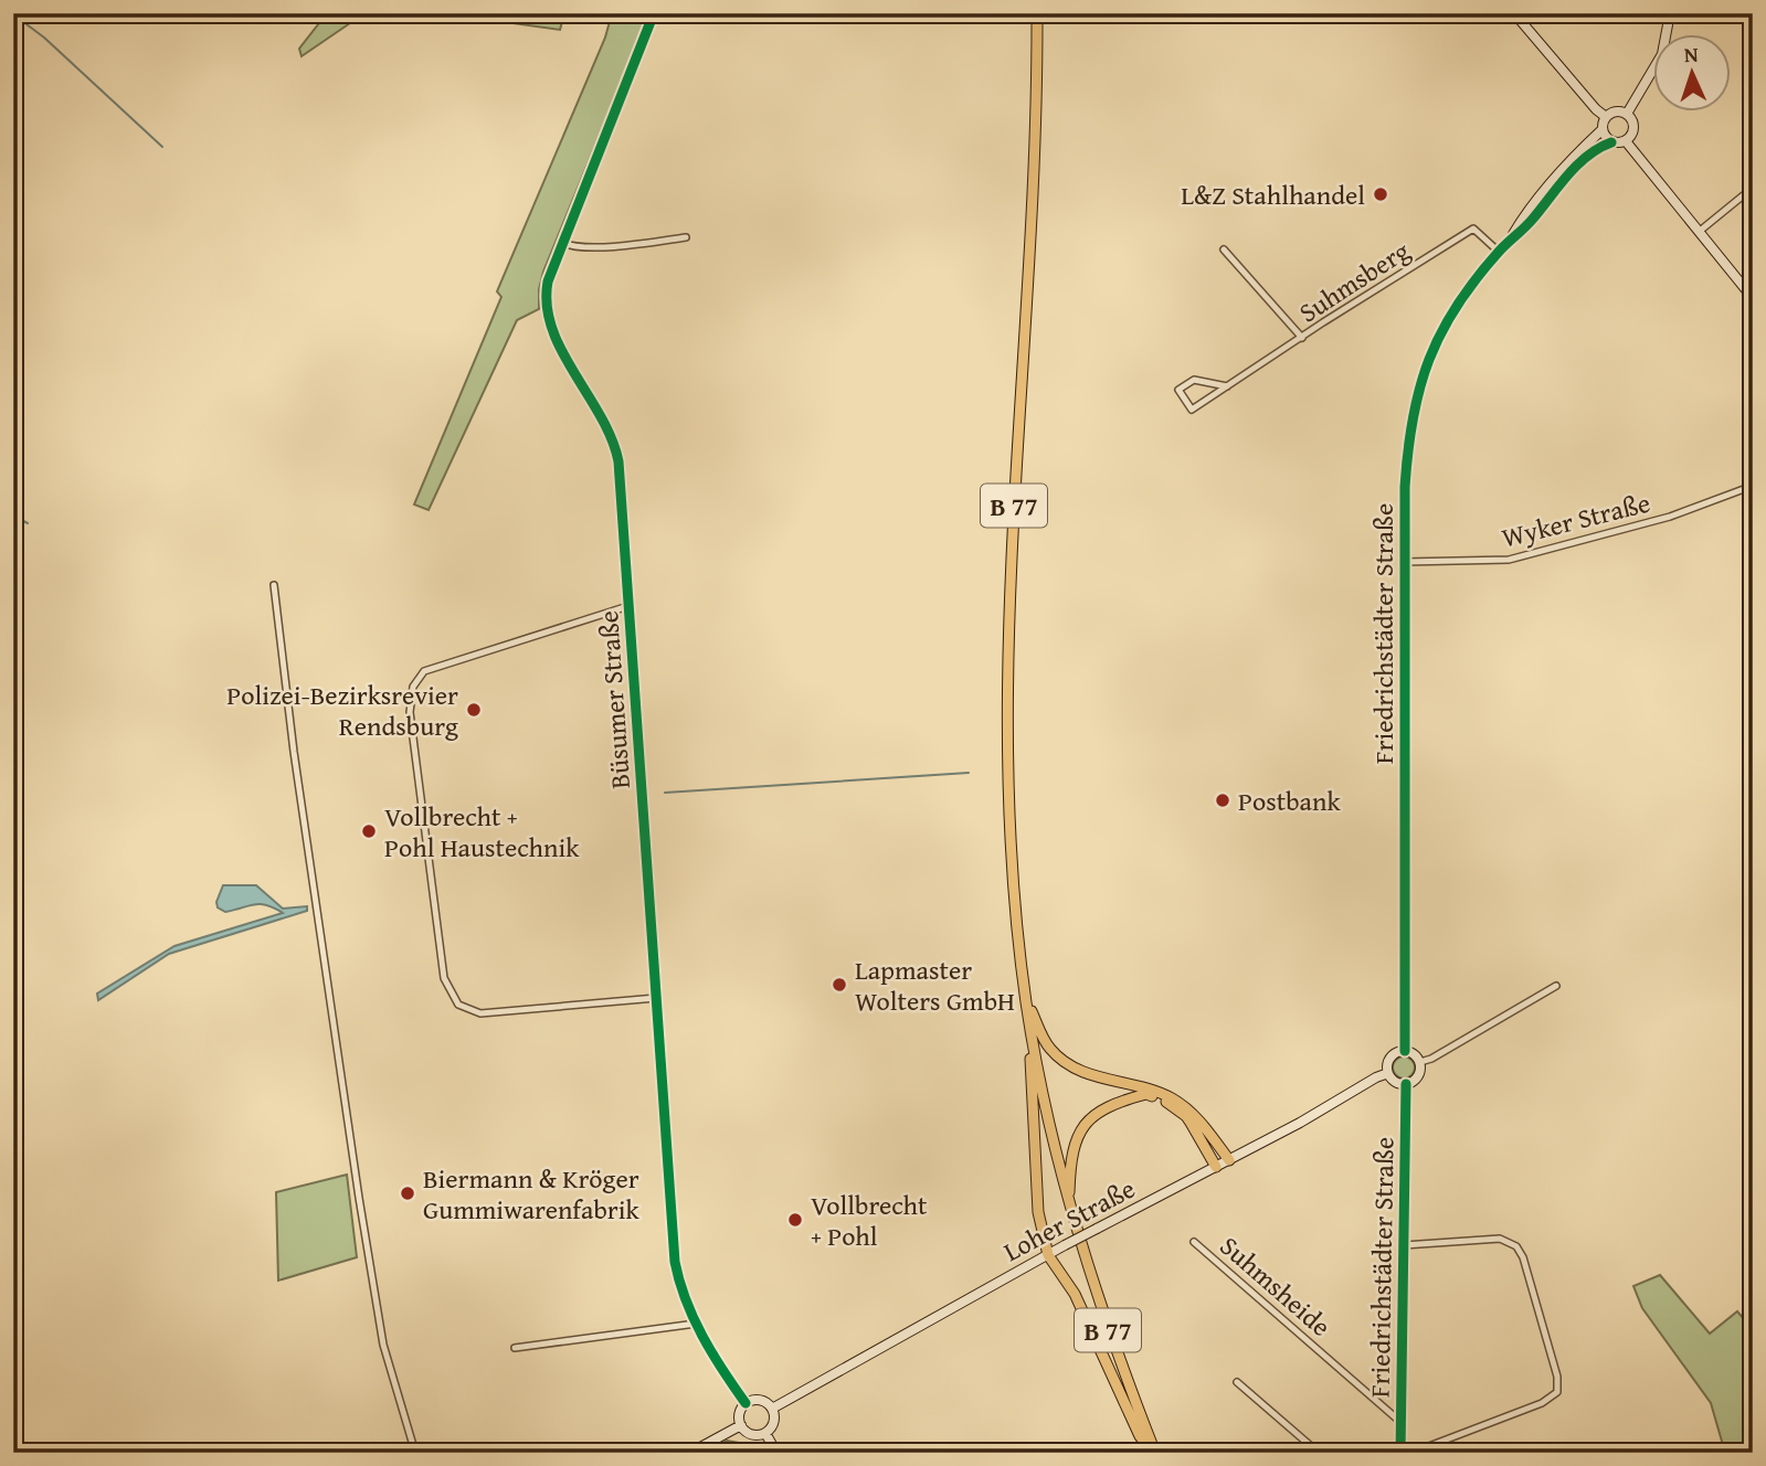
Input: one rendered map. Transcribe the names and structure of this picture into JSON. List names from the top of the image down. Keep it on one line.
{"streets":{"main road":["B 77"],"street":["Suhmsberg","Wyker Straße","Friedrichstädter Straße","Büsumer Straße","Loher Straße","Suhmsheide"]},"crossings":[["Suhmsberg","Friedrichstädter Straße"],["Wyker Straße","Friedrichstädter Straße"],["Friedrichstädter Straße","Loher Straße"],["Friedrichstädter Straße","Suhmsheide"],["Büsumer Straße","Loher Straße"]],"places":["L&Z Stahlhandel","Polizei-Bezirksrevier Rendsburg","Postbank","Vollbrecht + Pohl Haustechnik","Lapmaster Wolters GmbH","Biermann & Kröger Gummiwarenfabrik","Vollbrecht + Pohl"],"north":"top"}
